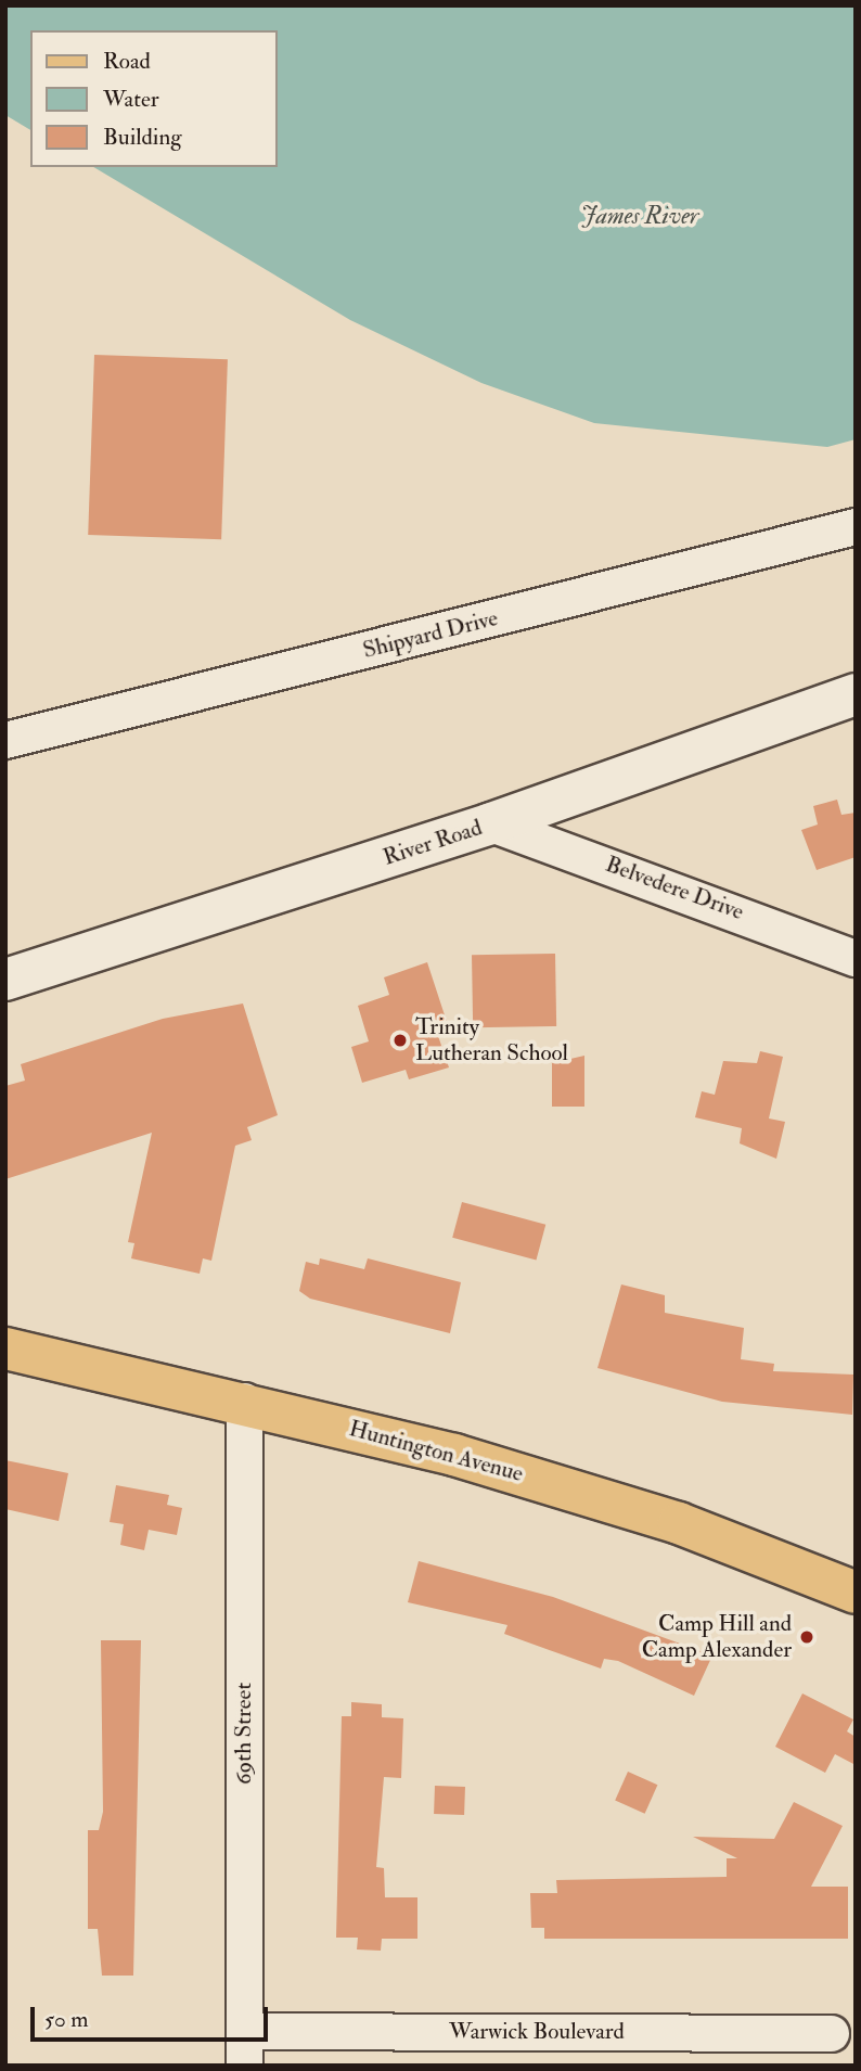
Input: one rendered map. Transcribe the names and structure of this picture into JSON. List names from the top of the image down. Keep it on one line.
{"streets":{"main road":["Huntington Avenue"],"street":["Shipyard Drive","River Road","Belvedere Drive","69th Street","Warwick Boulevard"]},"crossings":[["River Road","Belvedere Drive"],["Huntington Avenue","69th Street"],["69th Street","Warwick Boulevard"]],"water":["James River"],"places":["Trinity Lutheran School","Camp Hill and Camp Alexander"],"legend":["Road","Water","Building"],"scale_bar":"50 m"}
